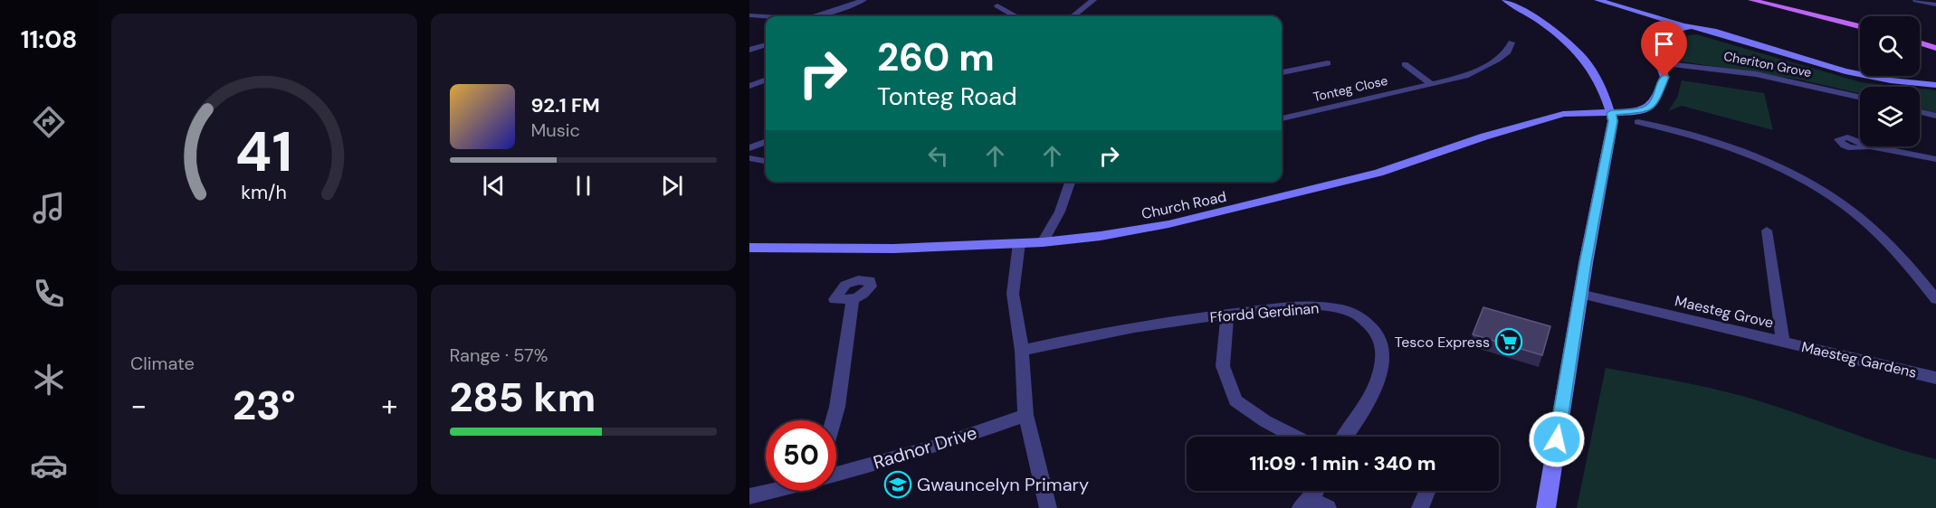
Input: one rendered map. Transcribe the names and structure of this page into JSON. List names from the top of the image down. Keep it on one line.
{"streets":{"main road":["Church Road"],"street":["Cheriton Grove","Tonteg Close","Maesteg Grove","Ffordd Gerdinan","Maesteg Gardens","Radnor Drive"]},"crossings":[["Cheriton Grove","Church Road"],["Maesteg Grove","Maesteg Gardens"]],"places":{"supermarket":["Tesco Express"],"school or university":["Gwauncelyn Primary"]},"page":{"tabs":"11:08","turn":["260 m","Tonteg Road"],"song":["92.1 FM","Music"],"tile":["Climate",["Range · 57%","285 km"]],"heat":["−","23°","+"],"limit":"50","trip":"11:09 · 1 min · 340 m","gauge":["41","km/h"]}}
